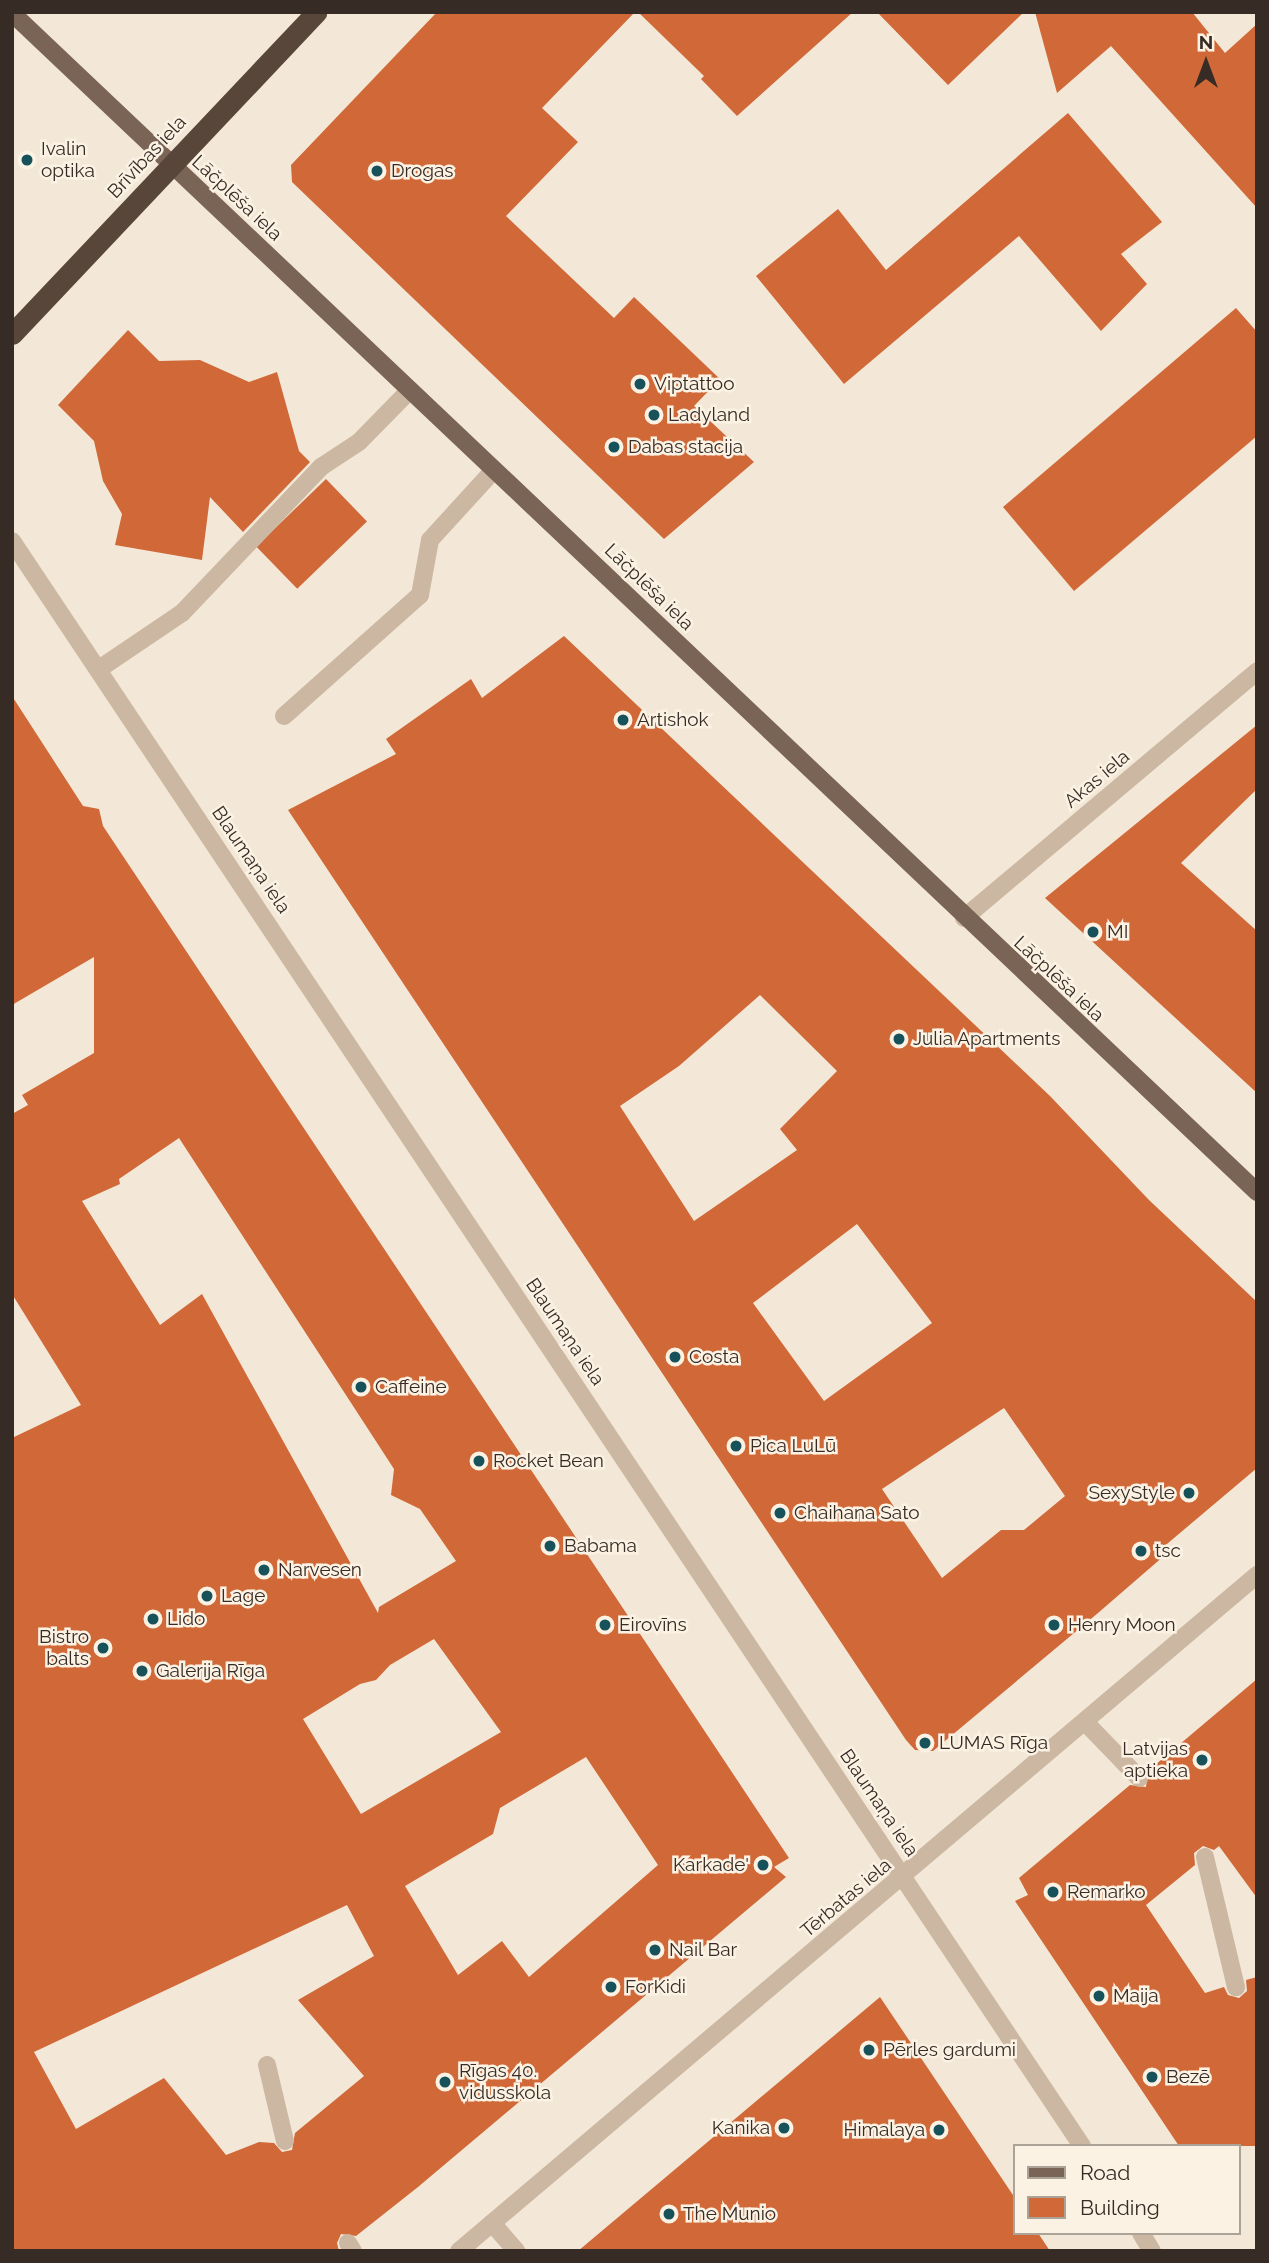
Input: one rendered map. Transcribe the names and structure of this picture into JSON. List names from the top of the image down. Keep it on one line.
{"streets":{"highway":["Brīvības iela"],"main road":["Lāčplēša iela"],"street":["Akas iela","Blaumaņa iela","Tērbatas iela"]},"crossings":[["Brīvības iela","Lāčplēša iela"],["Lāčplēša iela","Akas iela"],["Blaumaņa iela","Tērbatas iela"]],"places":["Ivalin optika","Drogas","Viptattoo","Ladyland","Dabas stacija","Artishok","MI","Julia Apartments","Costa","Caffeine","Pica LuLū","Rocket Bean","SexyStyle","Chaihana Sato","Babama","tsc","Narvesen","Lage","Lido","Eirovīns","Henry Moon","Bistro balts","Galerija Rīga","LUMAS Rīga","Latvijas aptieka","Karkade'","Remarko","Nail Bar","ForKidi","Maija","Pērles gardumi","Bezē","Rīgas 40. vidusskola","Kanika","Himalaya","The Munio"],"legend":["Road","Building"],"north":"top"}
